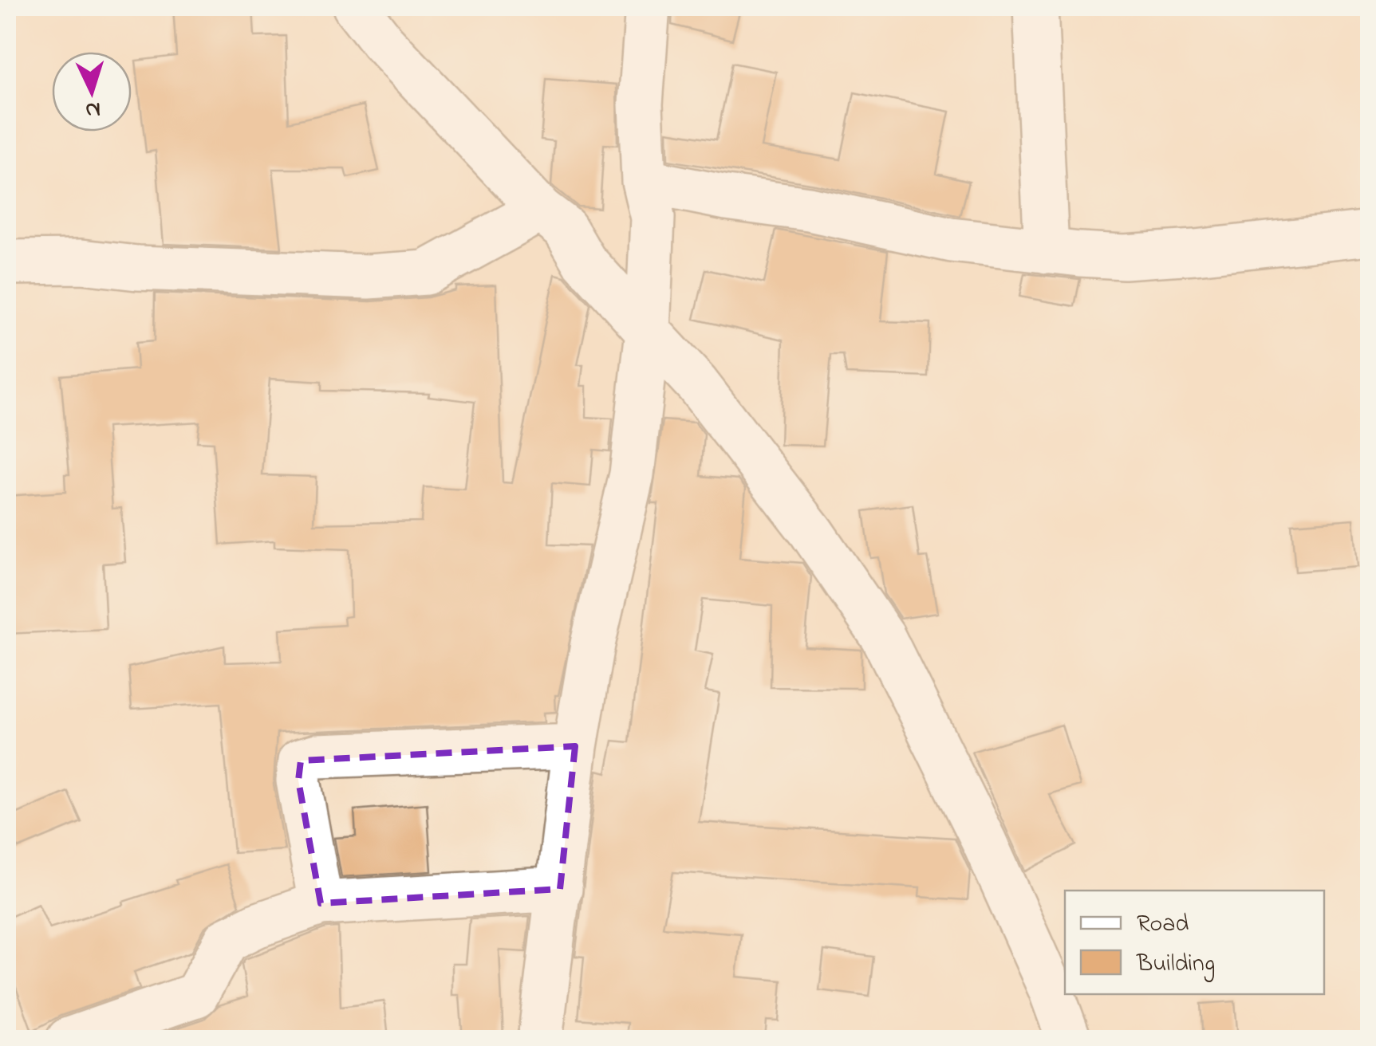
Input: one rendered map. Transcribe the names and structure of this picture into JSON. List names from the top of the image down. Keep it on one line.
{"legend":["Road","Building"],"north":"bottom"}
